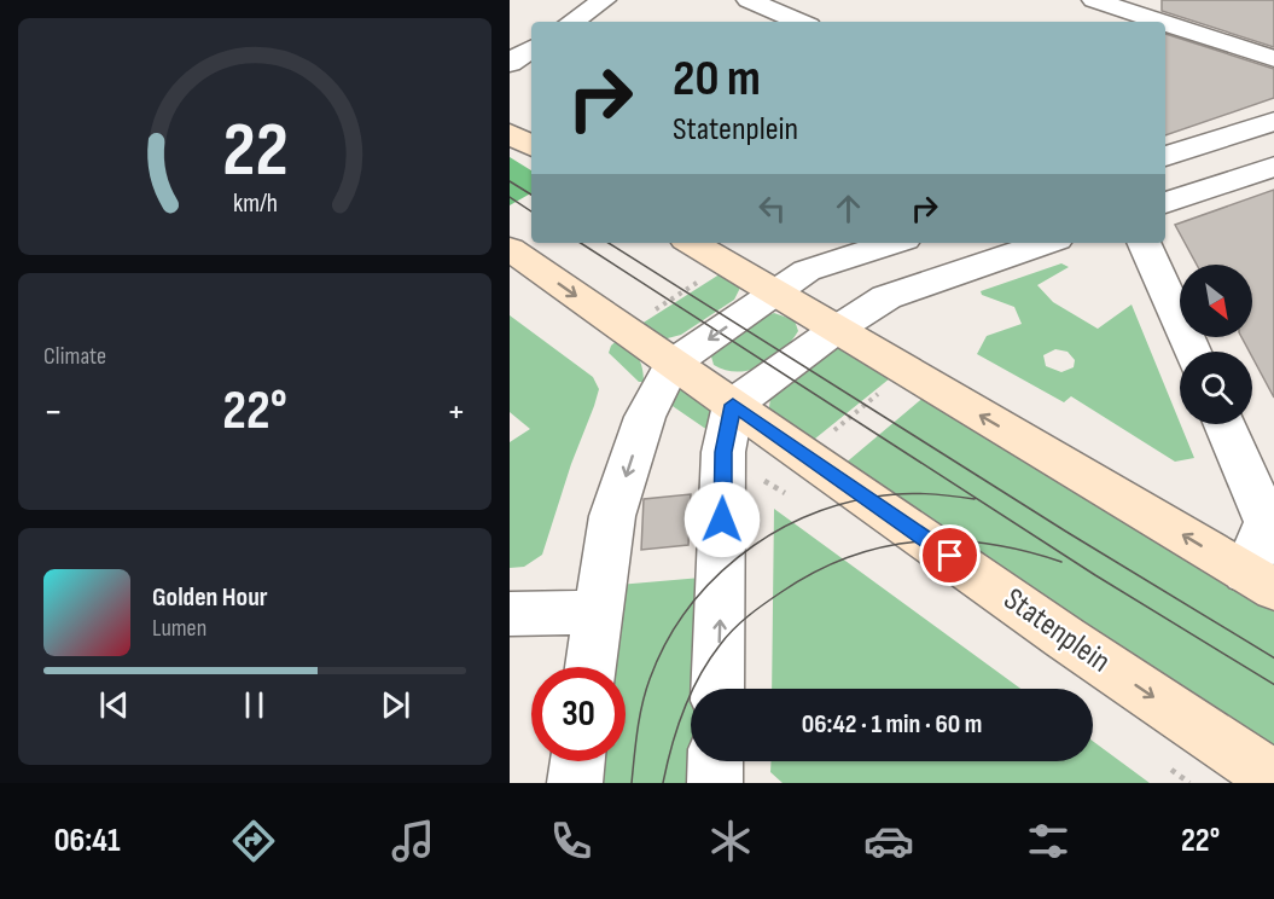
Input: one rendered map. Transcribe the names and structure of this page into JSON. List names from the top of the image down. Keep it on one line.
{"streets":{"street":["Statenplein"]},"north":"bottom right","page":{"turn":["20 m","Statenplein"],"tile":"Climate","heat":["−","22°","+"],"song":["Golden Hour","Lumen"],"limit":"30","trip":"06:42 · 1 min · 60 m","tabs":["06:41","22°"],"gauge":["22","km/h"]}}
